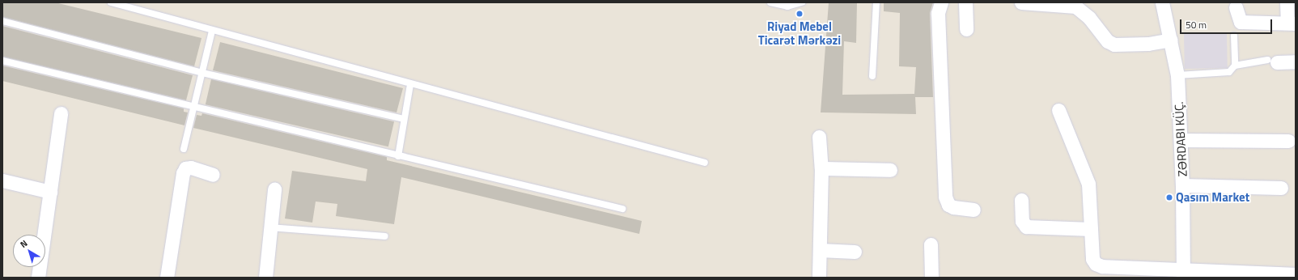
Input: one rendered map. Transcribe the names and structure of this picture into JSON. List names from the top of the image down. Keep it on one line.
{"streets":{"street":["ZƏRDABI KÜÇ."]},"places":["Riyad Mebel Ticarət Mərkəzi","Qasım Market"],"scale_bar":"50 m","north":"top left"}
